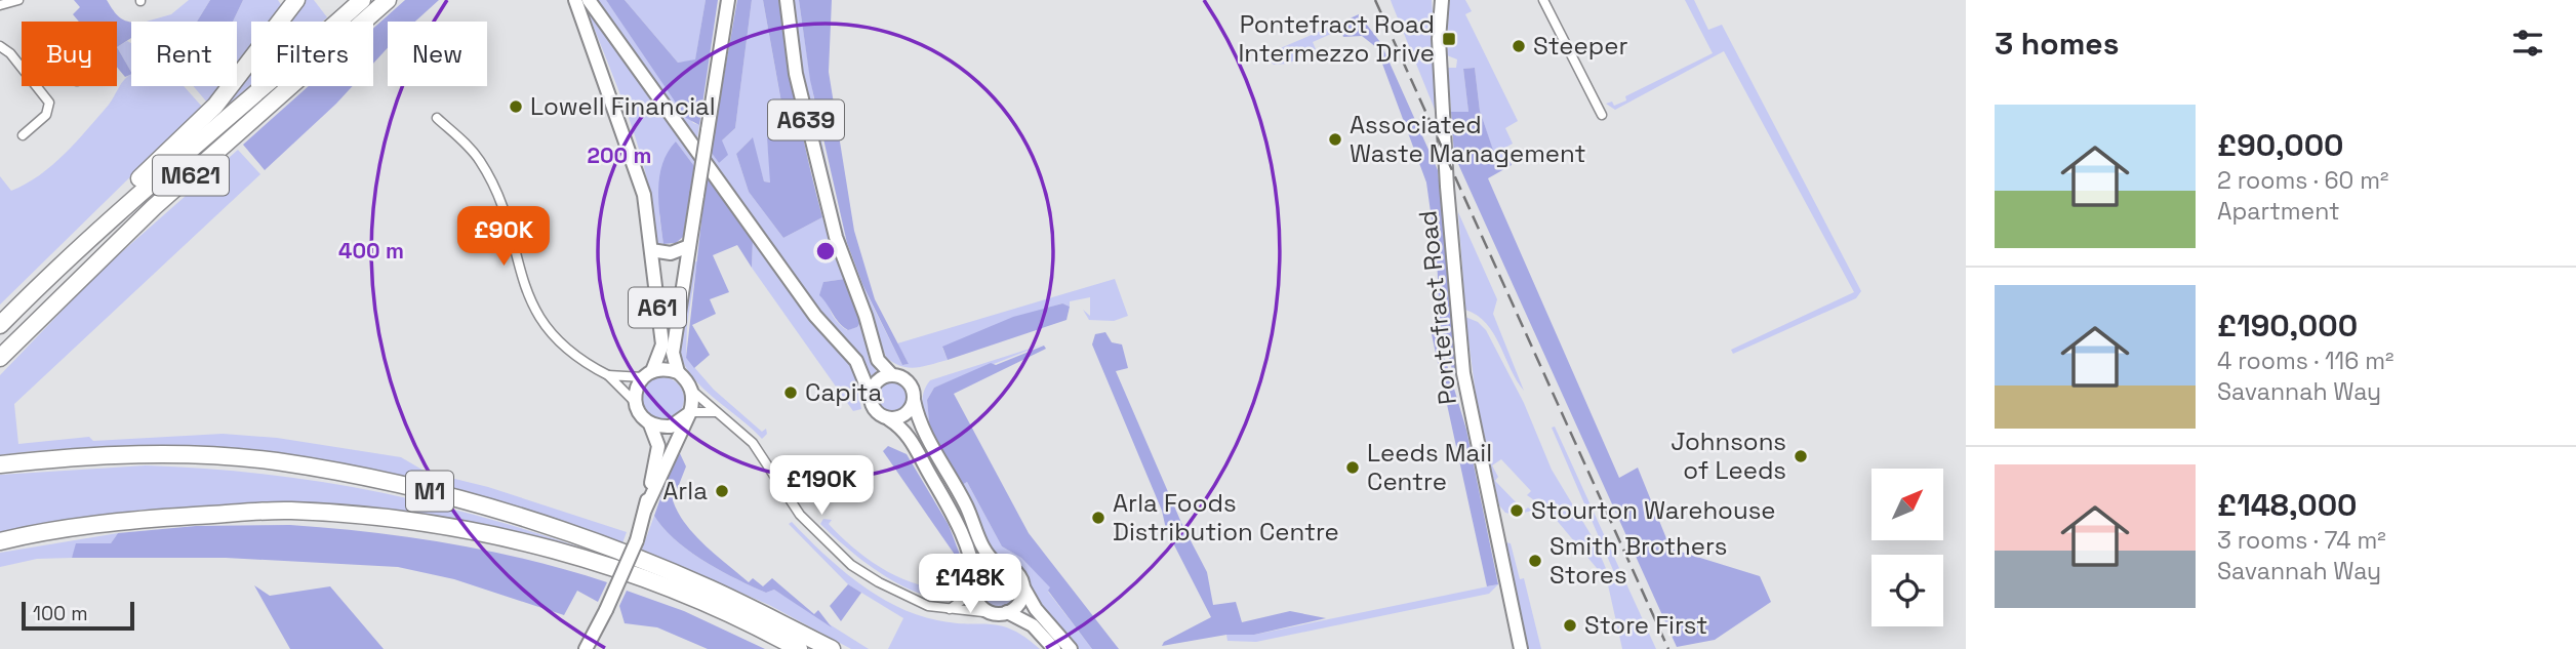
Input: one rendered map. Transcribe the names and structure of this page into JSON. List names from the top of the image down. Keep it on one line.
{"streets":{"highway":["M621","M1"],"main road":["A639","A61","Pontefract Road"]},"places":{"transit":["Pontefract Road Intermezzo Drive"],"other":["Steeper","Lowell Financial","Associated Waste Management","Capita","Johnsons of Leeds","Leeds Mail Centre","Arla","Stourton Warehouse","Arla Foods Distribution Centre","Smith Brothers Stores","Store First"]},"scale_bar":"100 m","north":"top right","page":{"heading":"3 homes","chip":["Buy","Rent","Filters","New"],"list":[{"name":"£90,000","note":"2 rooms · 60 m² · Apartment"},{"name":"£190,000","note":"4 rooms · 116 m² · Savannah Way"},{"name":"£148,000","note":"3 rooms · 74 m² · Savannah Way"}],"price":["£90K","£190K","£148K"],"scale":"100 m"},"rings":["200 m","400 m"]}
